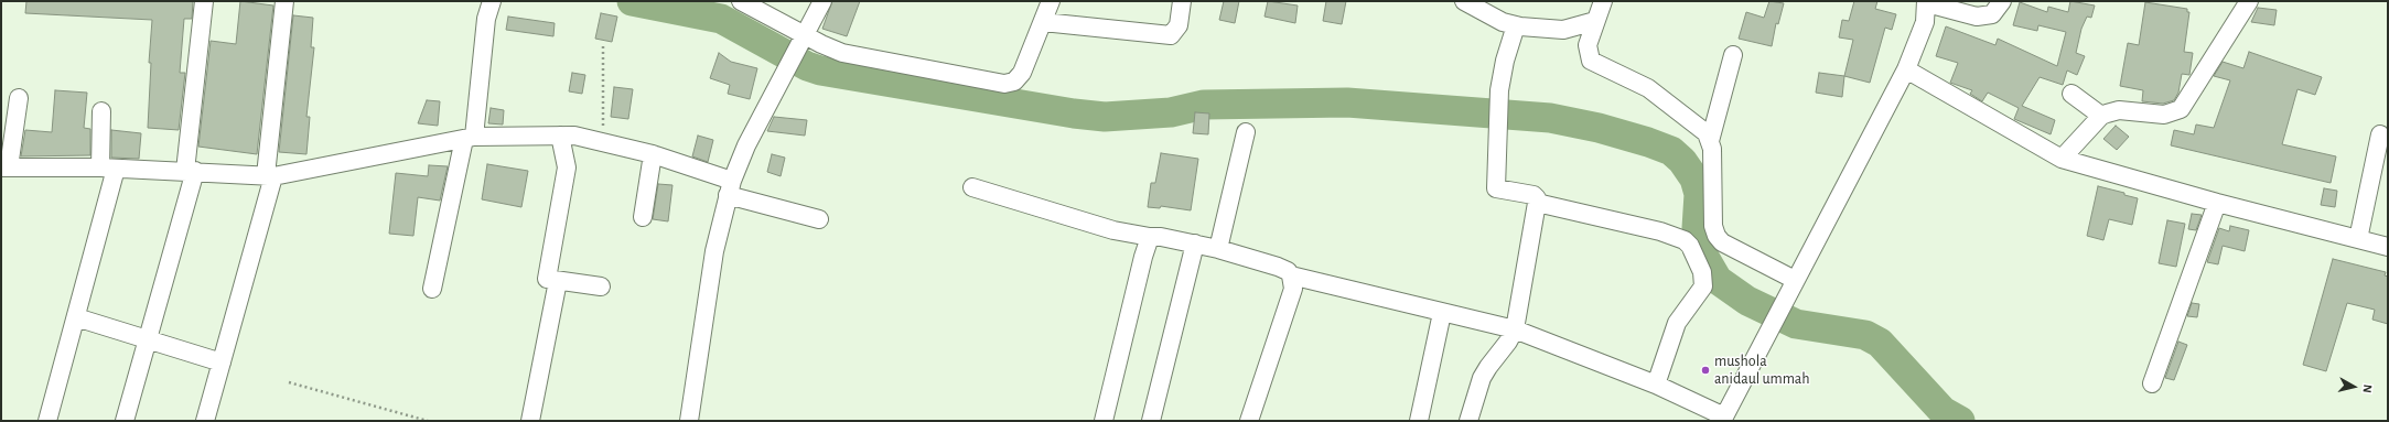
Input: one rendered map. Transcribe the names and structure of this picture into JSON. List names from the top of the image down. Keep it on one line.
{"places":["mushola anidaul ummah"],"north":"right"}
